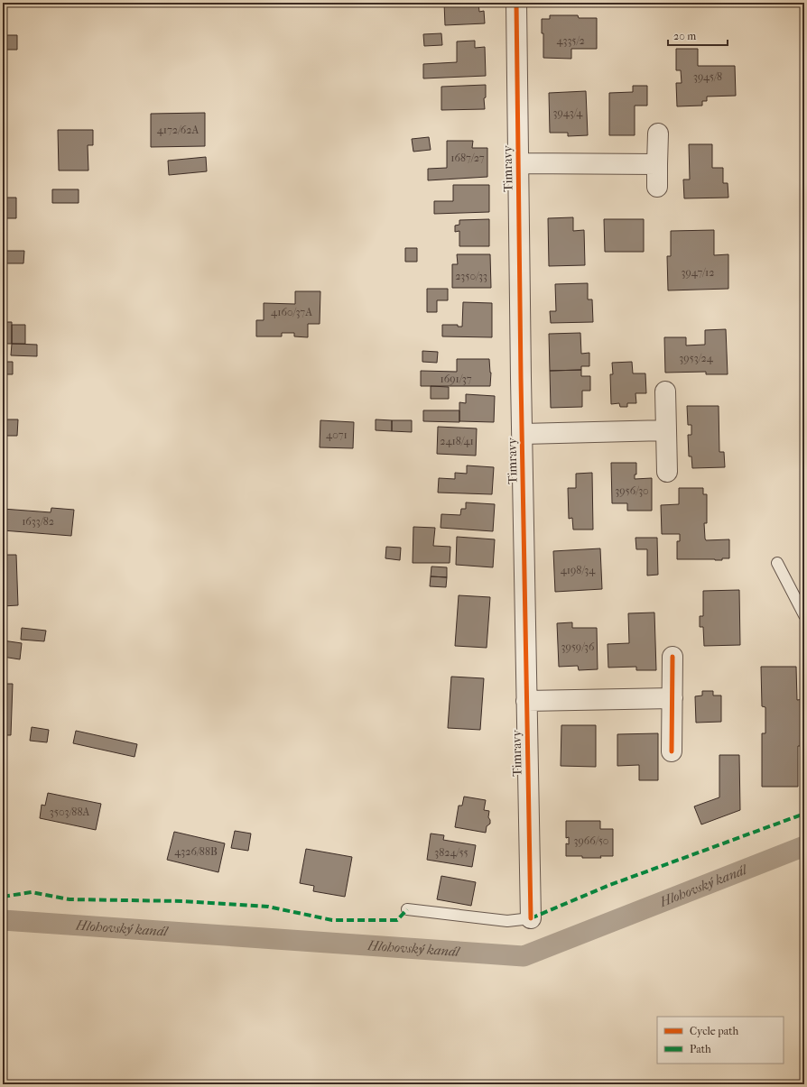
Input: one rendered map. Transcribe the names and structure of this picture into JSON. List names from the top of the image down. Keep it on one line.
{"streets":{"street":["Timravy"]},"water":["Hlohovský kanál"],"house_numbers":["4335/2","3945/8","3943/4","4172/62A","1687/27","3947/12","2350/33","4160/37A","3953/24","1691/37","4071","2418/41","3956/30","1633/82","4198/34","3959/36","3503/88A","3966/50","4326/88B","3824/55"],"legend":["Cycle path","Path"],"scale_bar":"20 m"}
